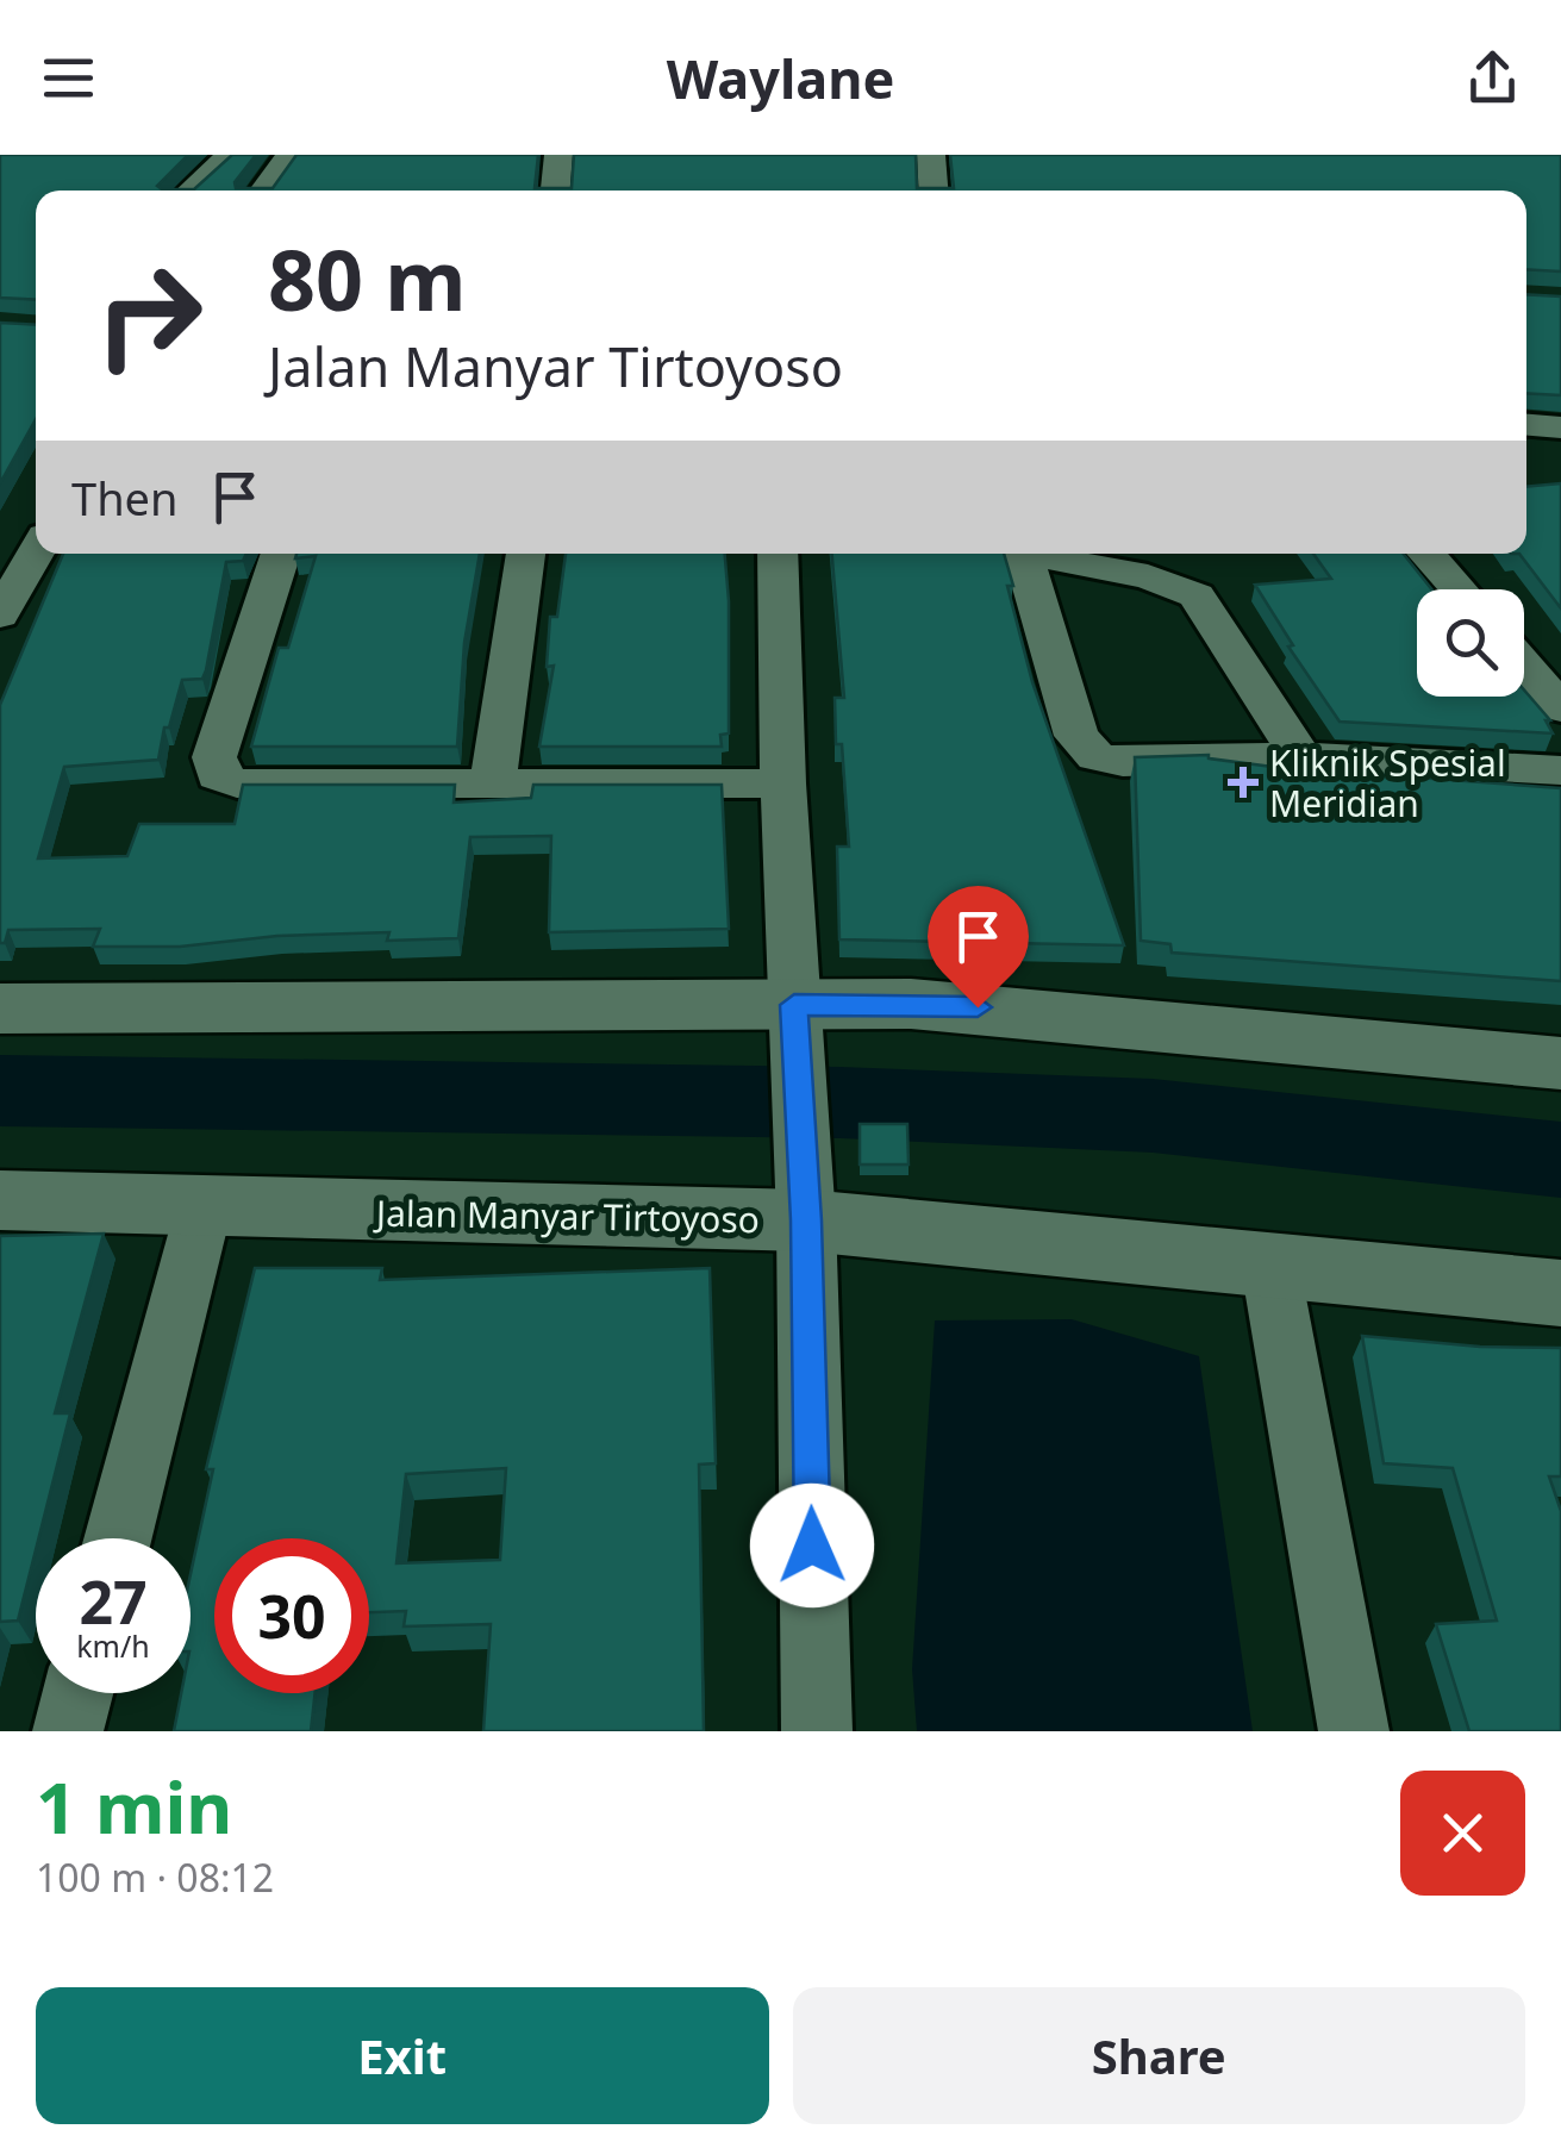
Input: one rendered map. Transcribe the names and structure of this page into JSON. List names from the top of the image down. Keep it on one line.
{"streets":{"street":["Jalan Manyar Tirtoyoso"]},"places":{"health":["Kliknik Spesial Meridian"]},"page":{"header":"Waylane","turn":["80 m","Jalan Manyar Tirtoyoso"],"then":"Then","speed":"27 km/h","limit":"30","heading":["1 min","100 m · 08:12"],"buttons":["Exit","Share"]}}
